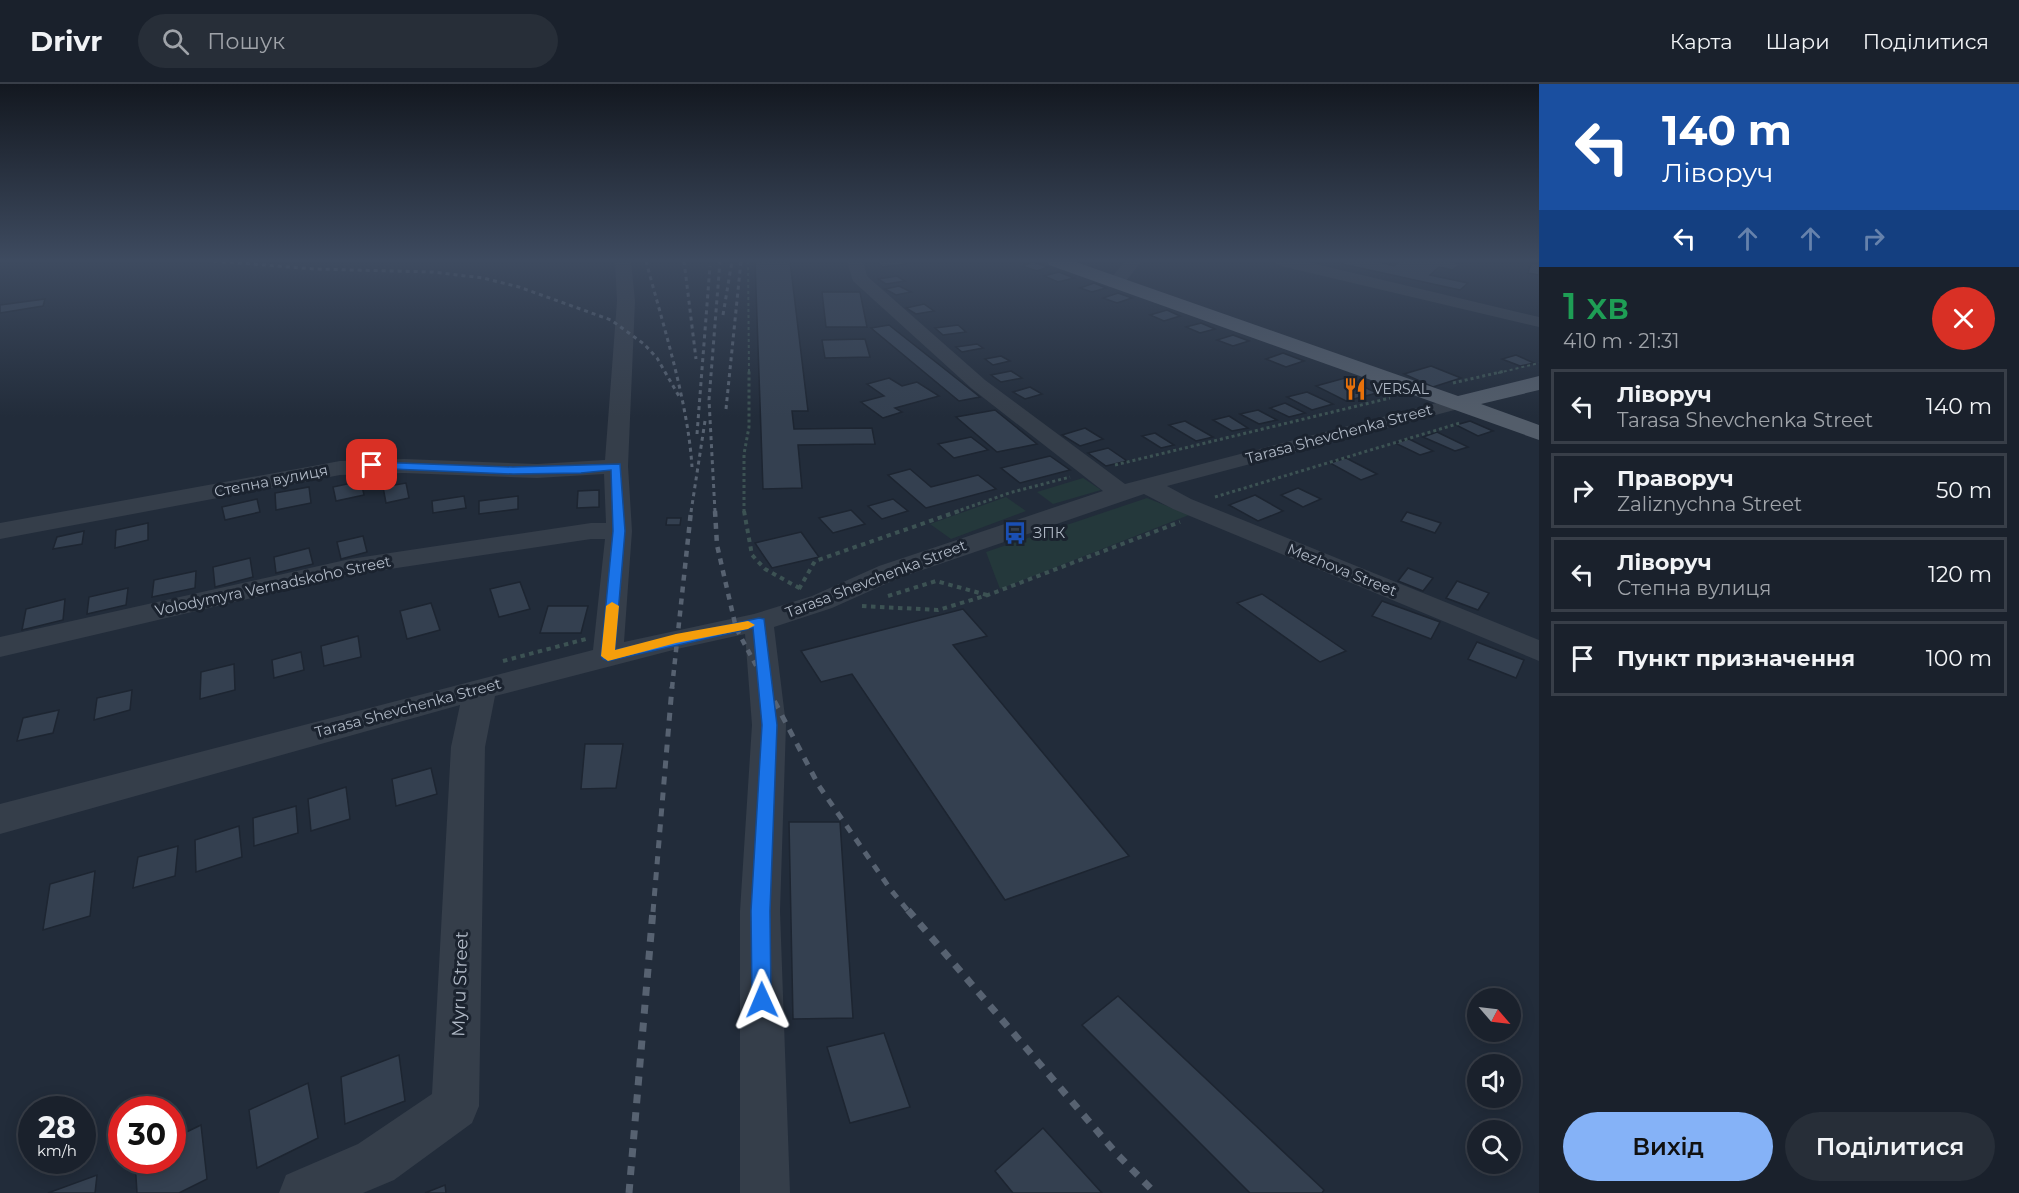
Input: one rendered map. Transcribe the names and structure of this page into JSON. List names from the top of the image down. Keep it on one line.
{"streets":{"main road":["Tarasa Shevchenka Street"],"street":["Степна вулиця","Mezhova Street","Volodymyra Vernadskoho Street","Myru Street"]},"crossings":[["Tarasa Shevchenka Street","Mezhova Street"],["Tarasa Shevchenka Street","Myru Street"]],"places":{"restaurant":["VERSAL"],"bus stop":["ЗПК"]},"north":"bottom right","page":{"header":"Drivr","search":"Пошук","nav":["Карта","Шари","Поділитися"],"turn":["140 m","Ліворуч"],"heading":["1 хв","410 m · 21:31"],"list":[{"name":"Ліворуч","note":"Tarasa Shevchenka Street","value":"140 m"},{"name":"Праворуч","note":"Zaliznychna Street","value":"50 m"},{"name":"Ліворуч","note":"Степна вулиця","value":"120 m"},{"name":"Пункт призначення","value":"100 m"}],"speed":"28 km/h","limit":"30","buttons":["Вихід","Поділитися"]}}
